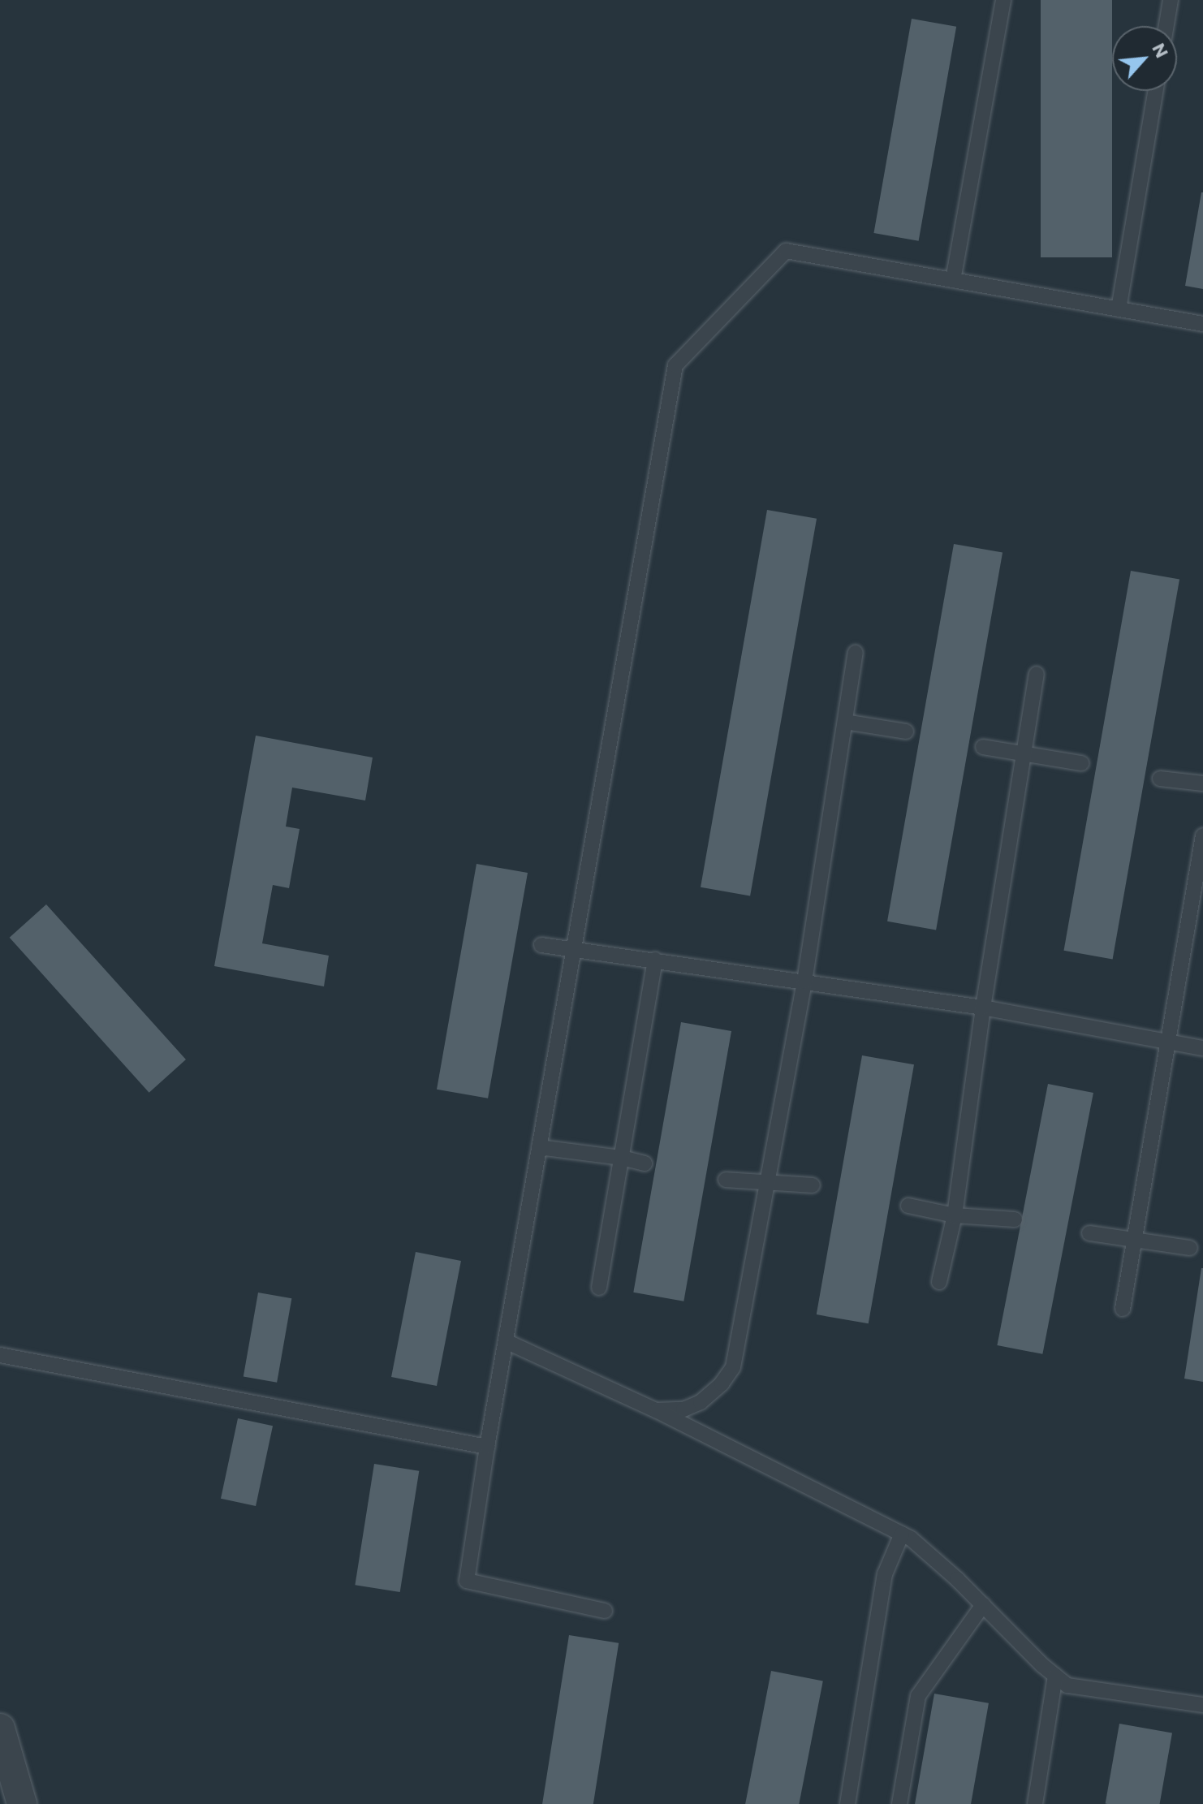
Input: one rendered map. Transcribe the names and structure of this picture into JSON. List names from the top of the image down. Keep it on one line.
{"north":"top right"}
